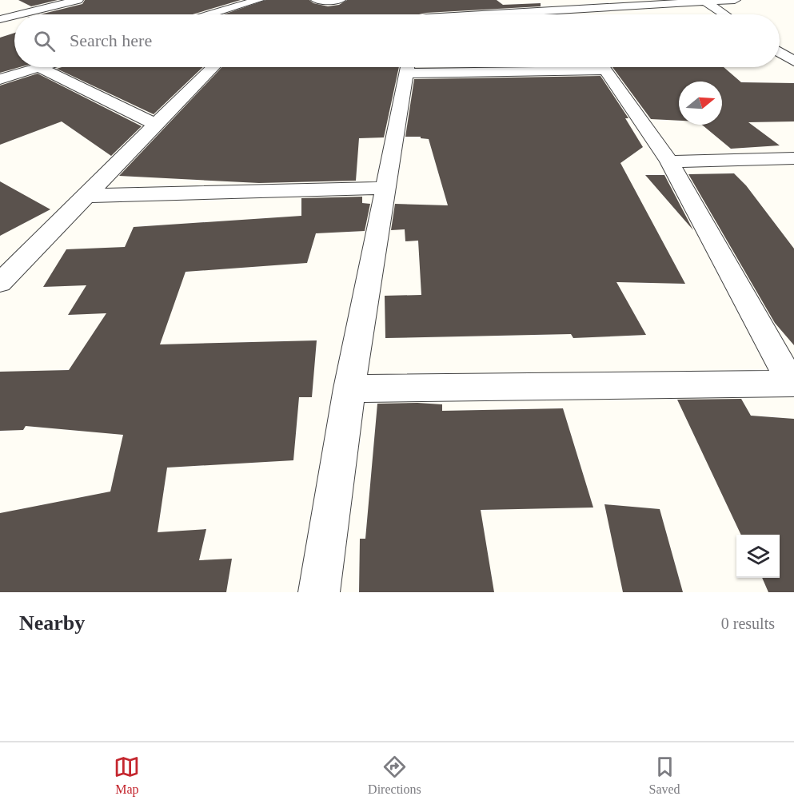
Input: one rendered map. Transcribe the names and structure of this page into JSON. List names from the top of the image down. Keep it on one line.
{"north":"right","page":{"search":"Search here","heading":["Nearby","0 results"],"nav":["Map","Directions","Saved"]}}
